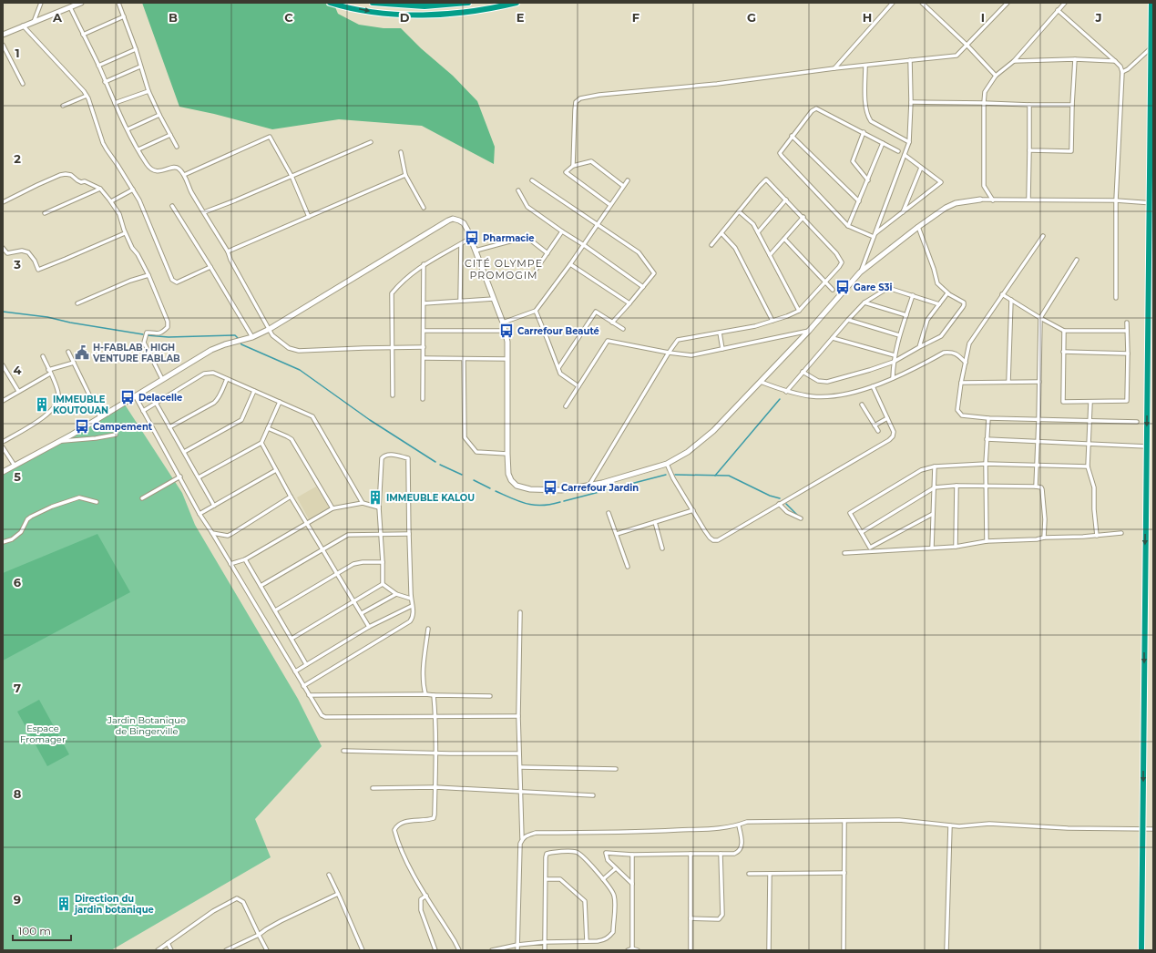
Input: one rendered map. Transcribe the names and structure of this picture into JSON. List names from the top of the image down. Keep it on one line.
{"districts":["CITÉ OLYMPE PROMOGIM"],"parks":["Jardin Botanique de Bingerville","Espace Fromager"],"places":{"bus stop":["Pharmacie","Gare S3i","Carrefour Beauté","Delacelle","Campement","Carrefour Jardin"],"public building":["H-FABLAB , HIGH VENTURE FABLAB"],"building":["IMMEUBLE KOUTOUAN","IMMEUBLE KALOU","Direction du jardin botanique"]},"scale_bar":"100 m","grid":{"columns":["A","B","C","D","E","F","G","H","I","J"],"rows":["1","2","3","4","5","6","7","8","9"]}}
